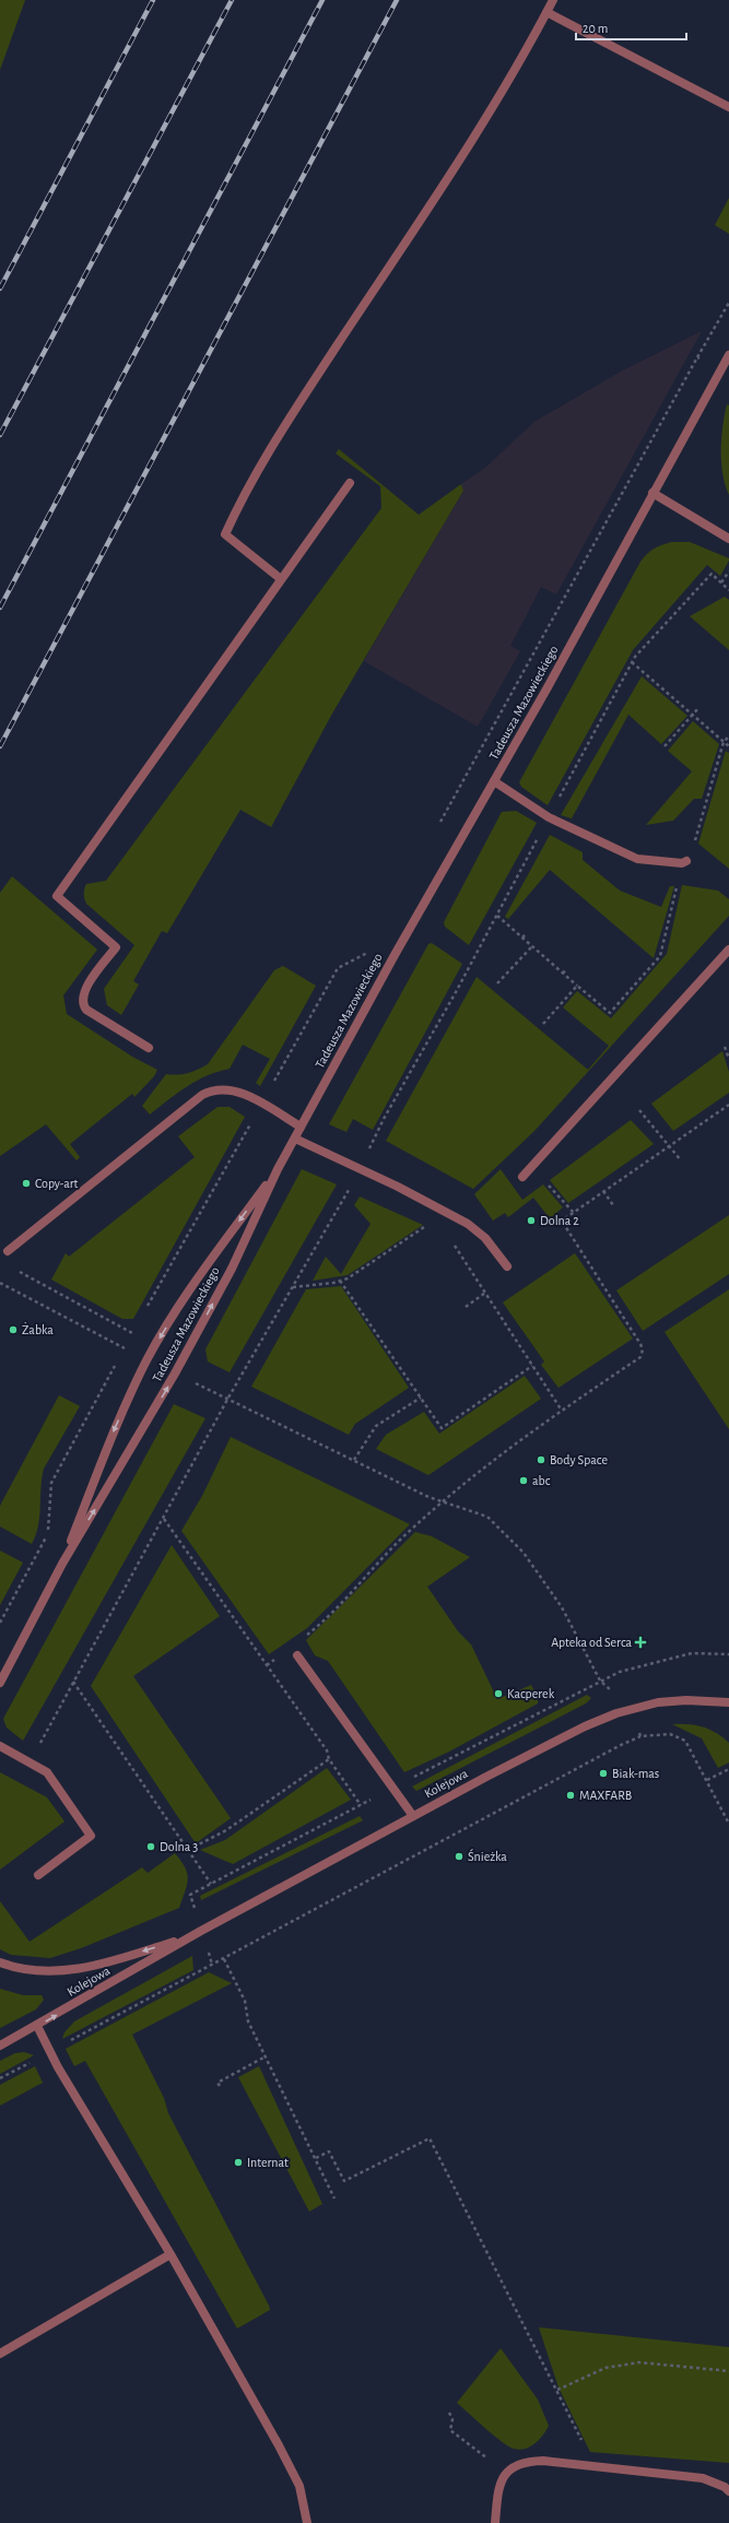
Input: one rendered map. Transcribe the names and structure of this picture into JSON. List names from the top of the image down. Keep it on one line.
{"streets":{"street":["Tadeusza Mazowieckiego","Kolejowa"]},"places":{"other":["Copy-art","Dolna 2","Żabka","Body Space","abc","Kacperek","Biak-mas","MAXFARB","Dolna 3","Śnieżka","Internat"],"health":["Apteka od Serca"]},"scale_bar":"20 m"}
